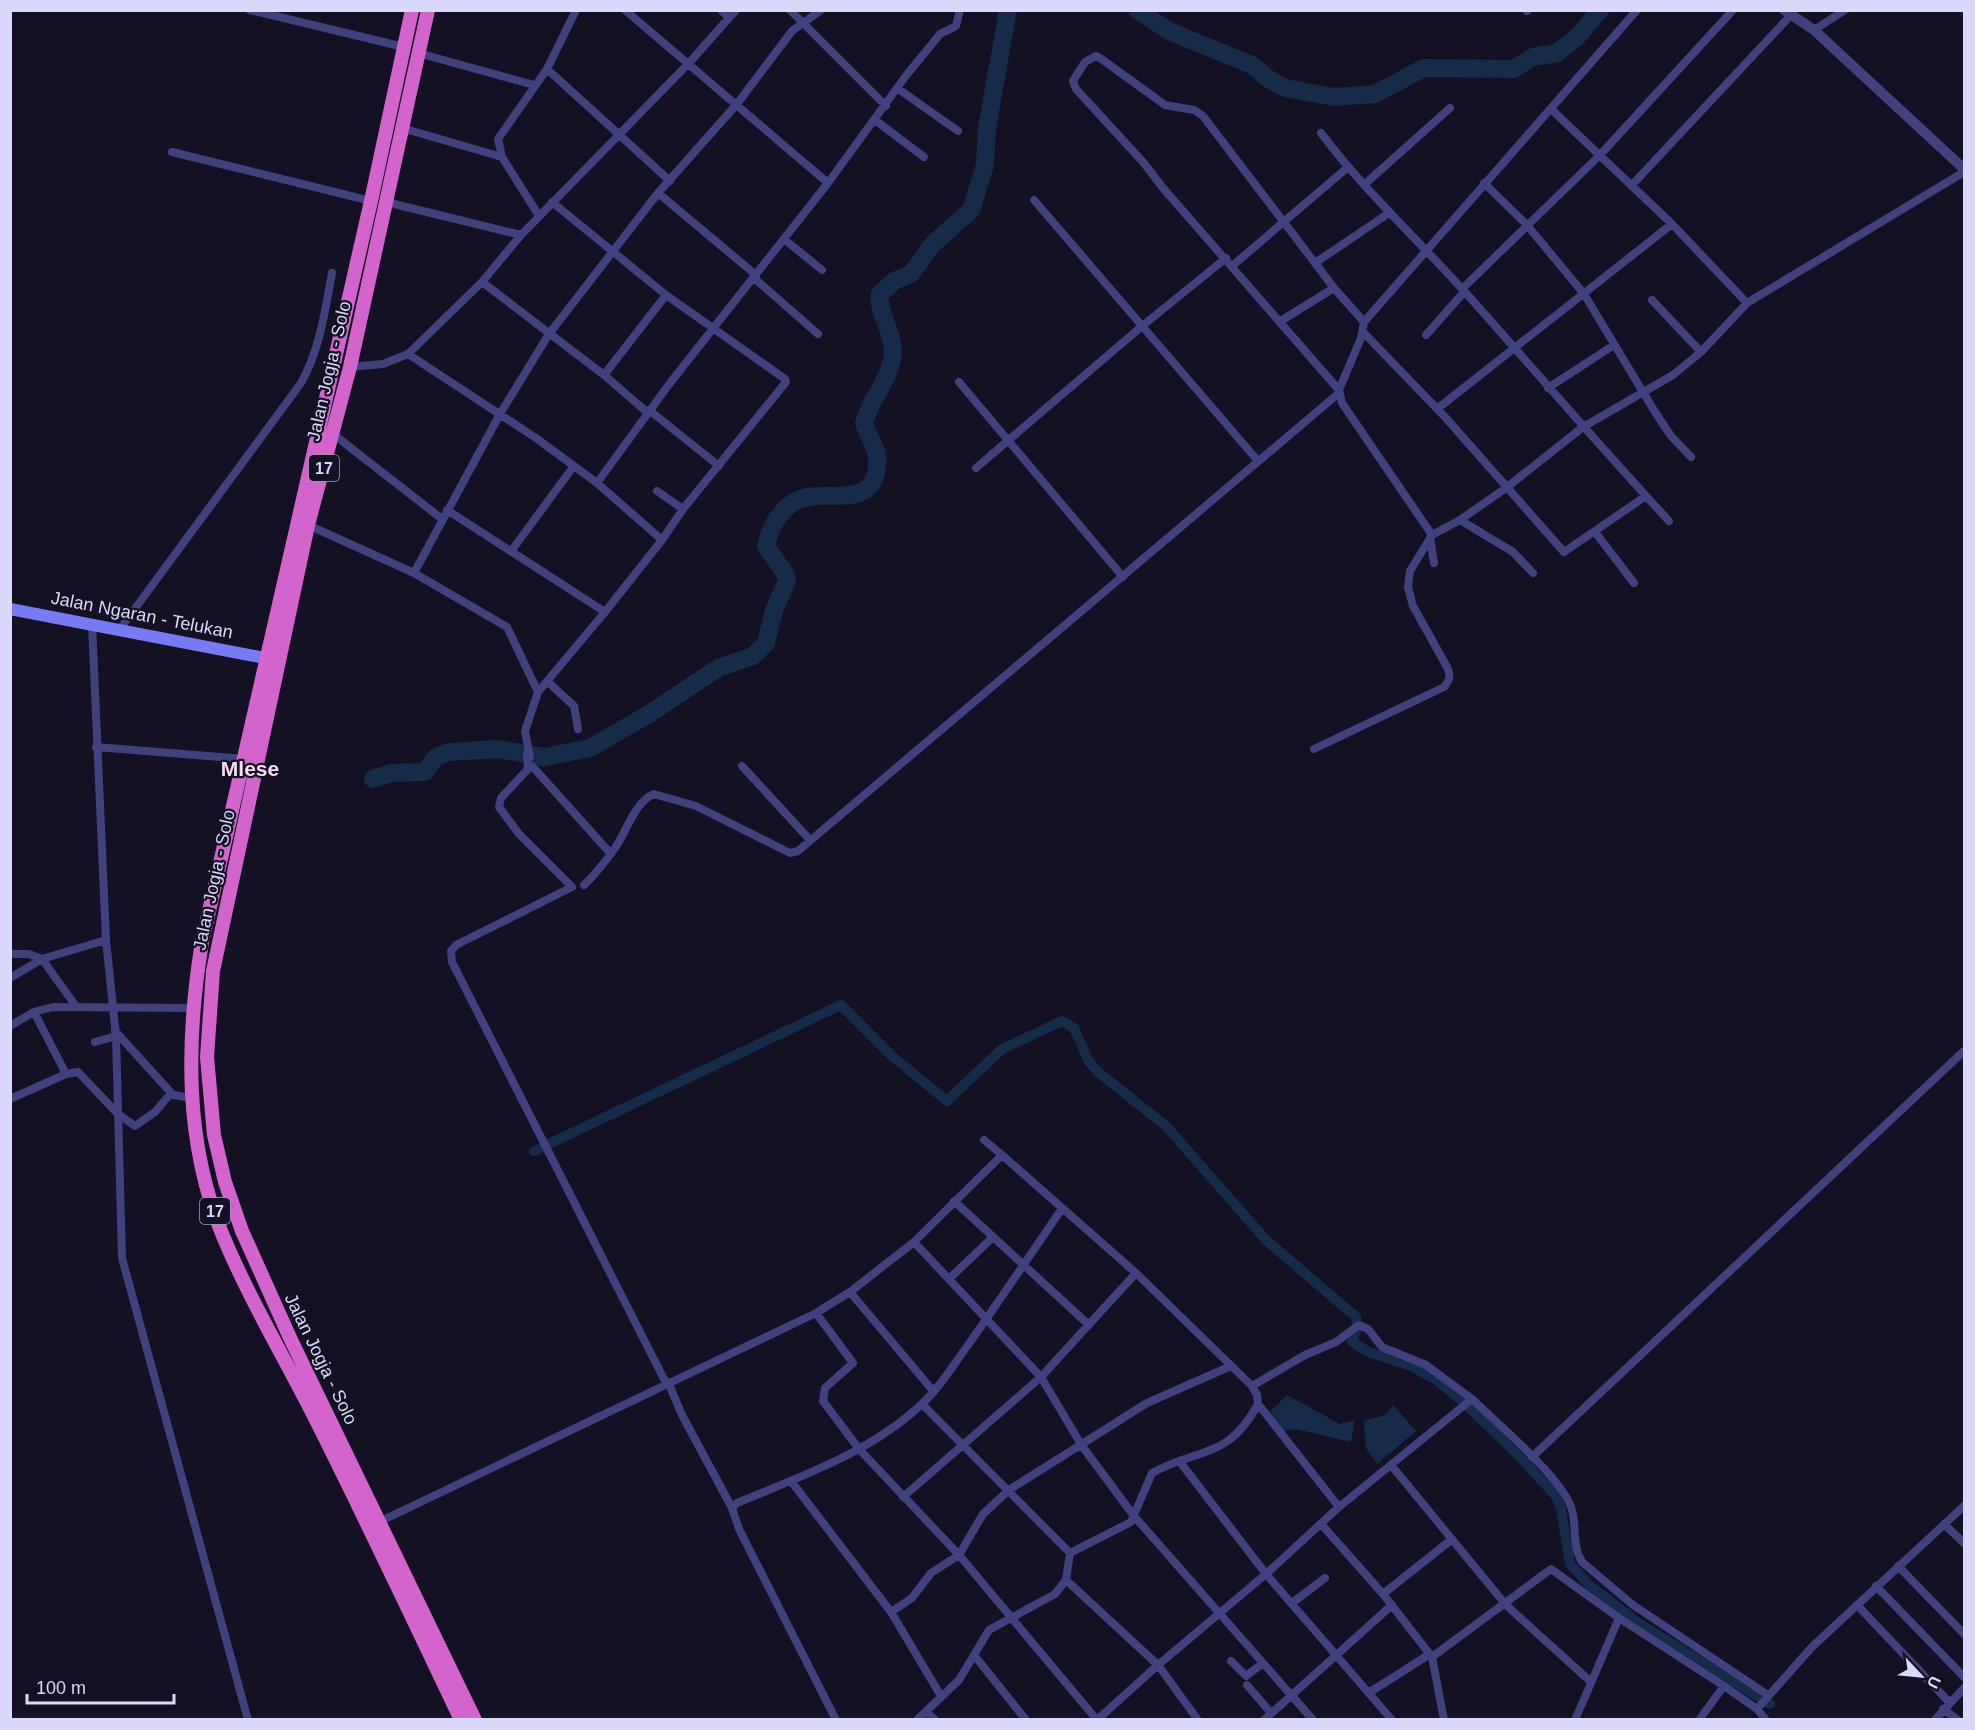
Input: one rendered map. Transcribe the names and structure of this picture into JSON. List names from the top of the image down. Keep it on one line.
{"streets":{"highway":["Jalan Jogja - Solo","17"],"main road":["Jalan Ngaran - Telukan"]},"crossings":[["Jalan Jogja - Solo","17"],["Jalan Jogja - Solo","Jalan Ngaran - Telukan"],["17","Jalan Ngaran - Telukan"]],"districts":["Mlese"],"scale_bar":"100 m","north":"bottom right"}
